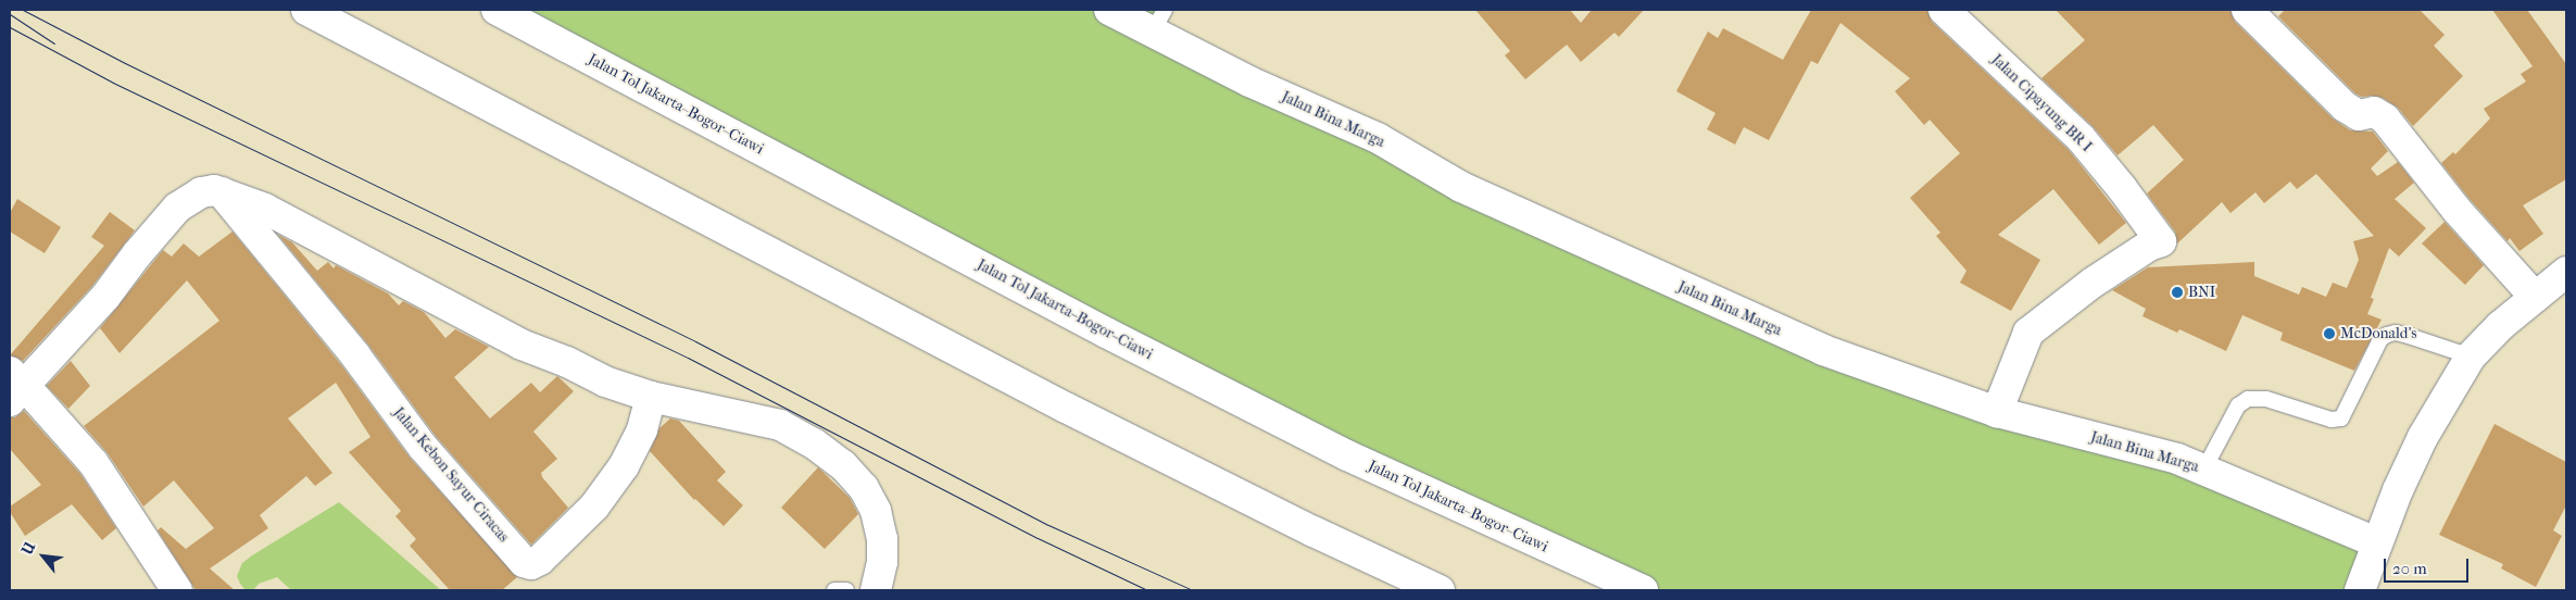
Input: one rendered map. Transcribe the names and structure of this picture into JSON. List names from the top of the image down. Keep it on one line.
{"streets":{"main road":["Jalan Cipayung BR I","Jalan Tol Jakarta–Bogor–Ciawi","Jalan Bina Marga","Jalan Kebon Sayur Ciracas"]},"crossings":[["Jalan Cipayung BR I","Jalan Bina Marga"]],"places":["BNI","McDonald's"],"scale_bar":"20 m","north":"top left"}
